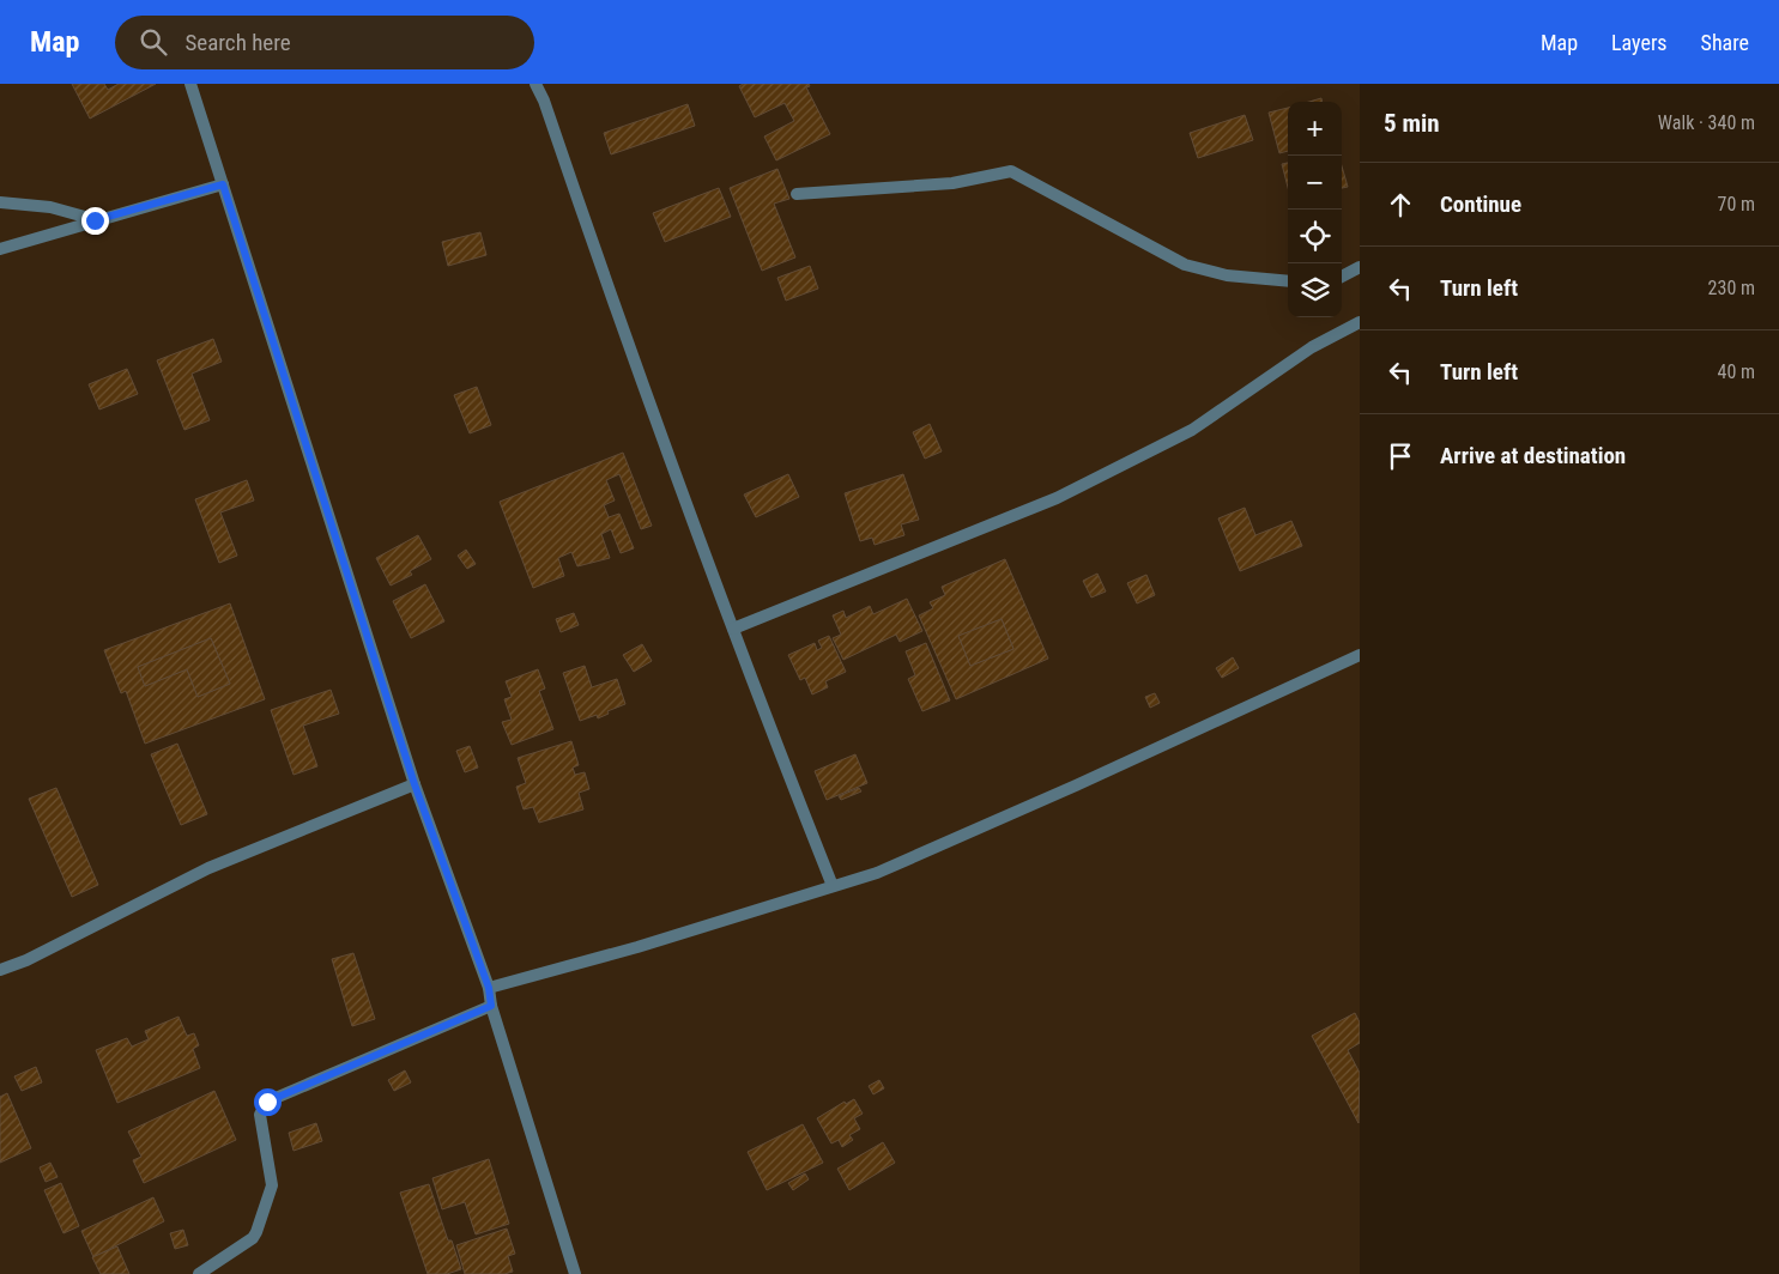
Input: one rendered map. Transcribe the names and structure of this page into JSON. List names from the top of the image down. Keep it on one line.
{"page":{"header":"Map","search":"Search here","nav":["Map","Layers","Share"],"heading":["5 min","Walk · 340 m"],"map_buttons":["+","−"],"list":[["Continue","70 m"],["Turn left","230 m"],["Turn left","40 m"],"Arrive at destination"]}}
